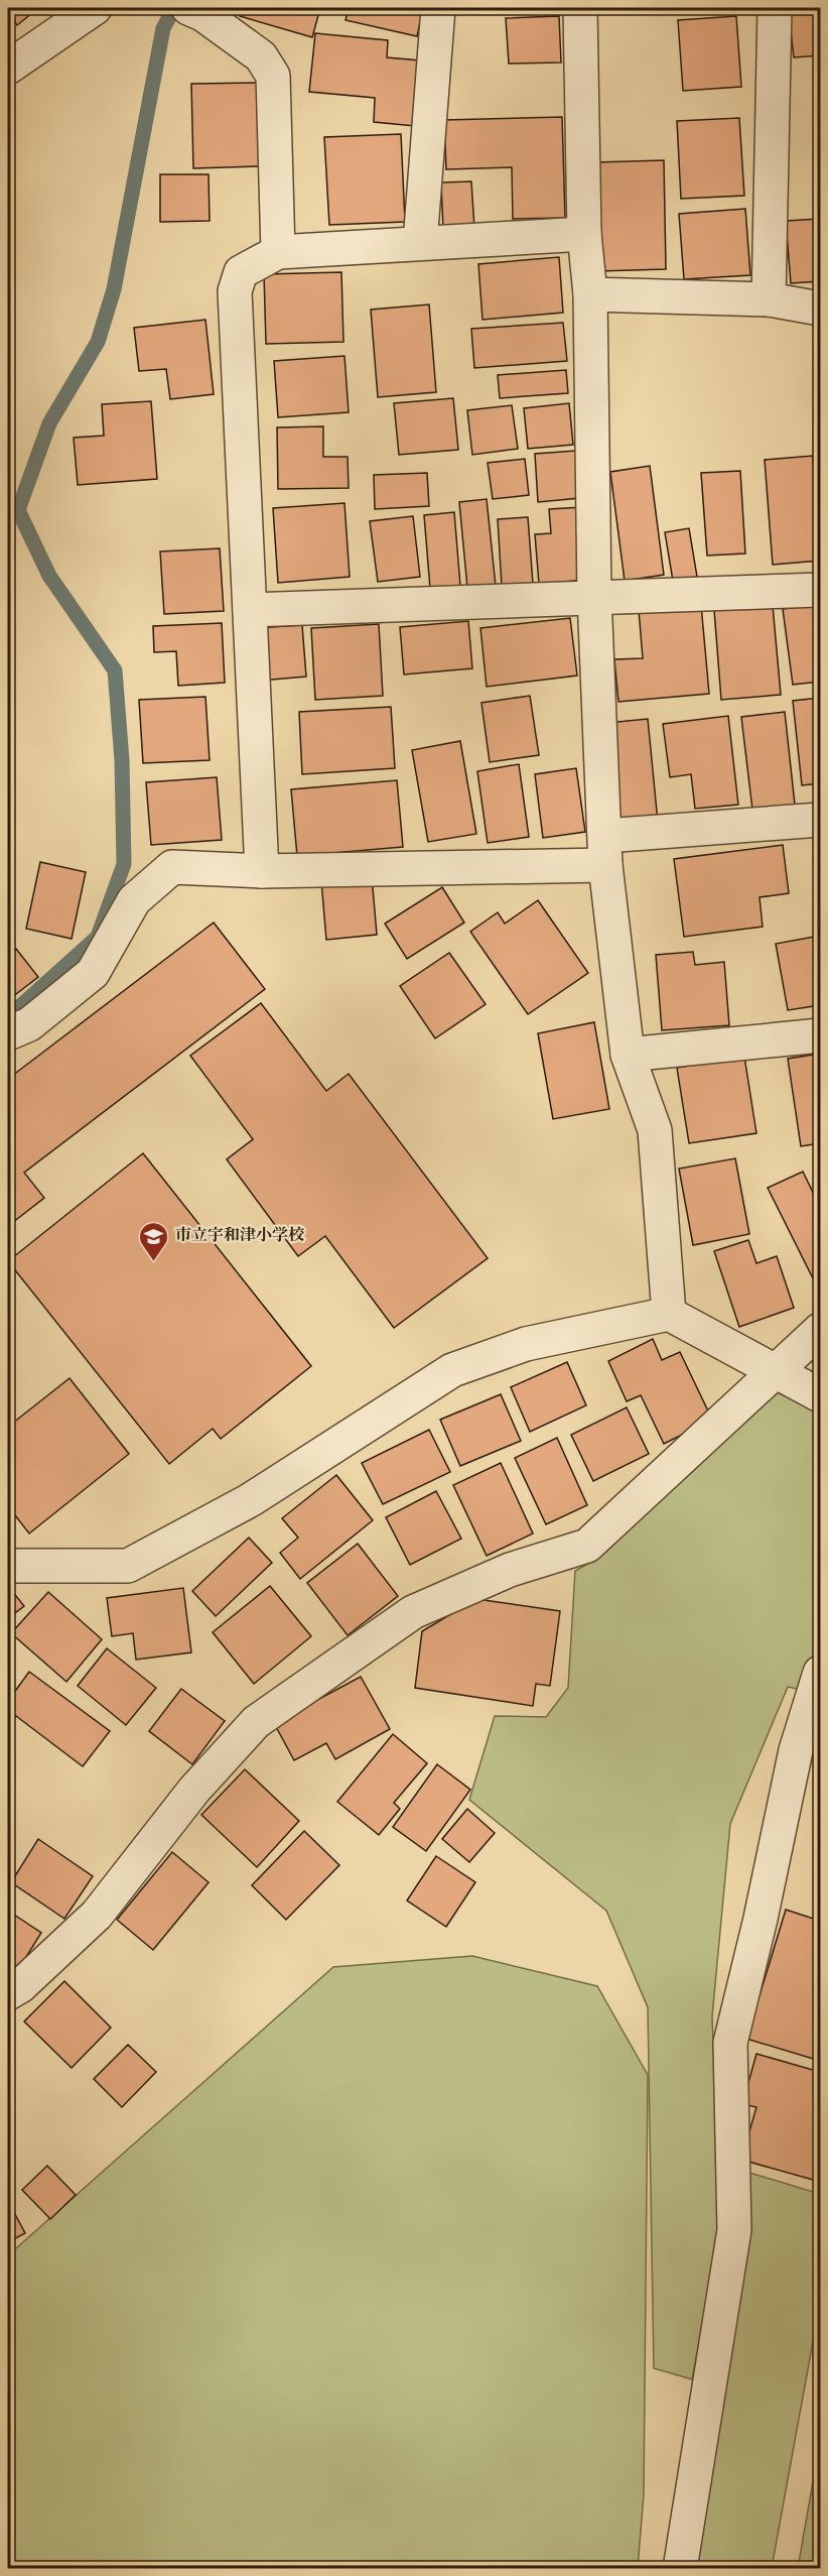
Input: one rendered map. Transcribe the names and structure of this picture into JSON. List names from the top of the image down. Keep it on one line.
{"places":{"school or university":["市立宇和津小学校"]}}
